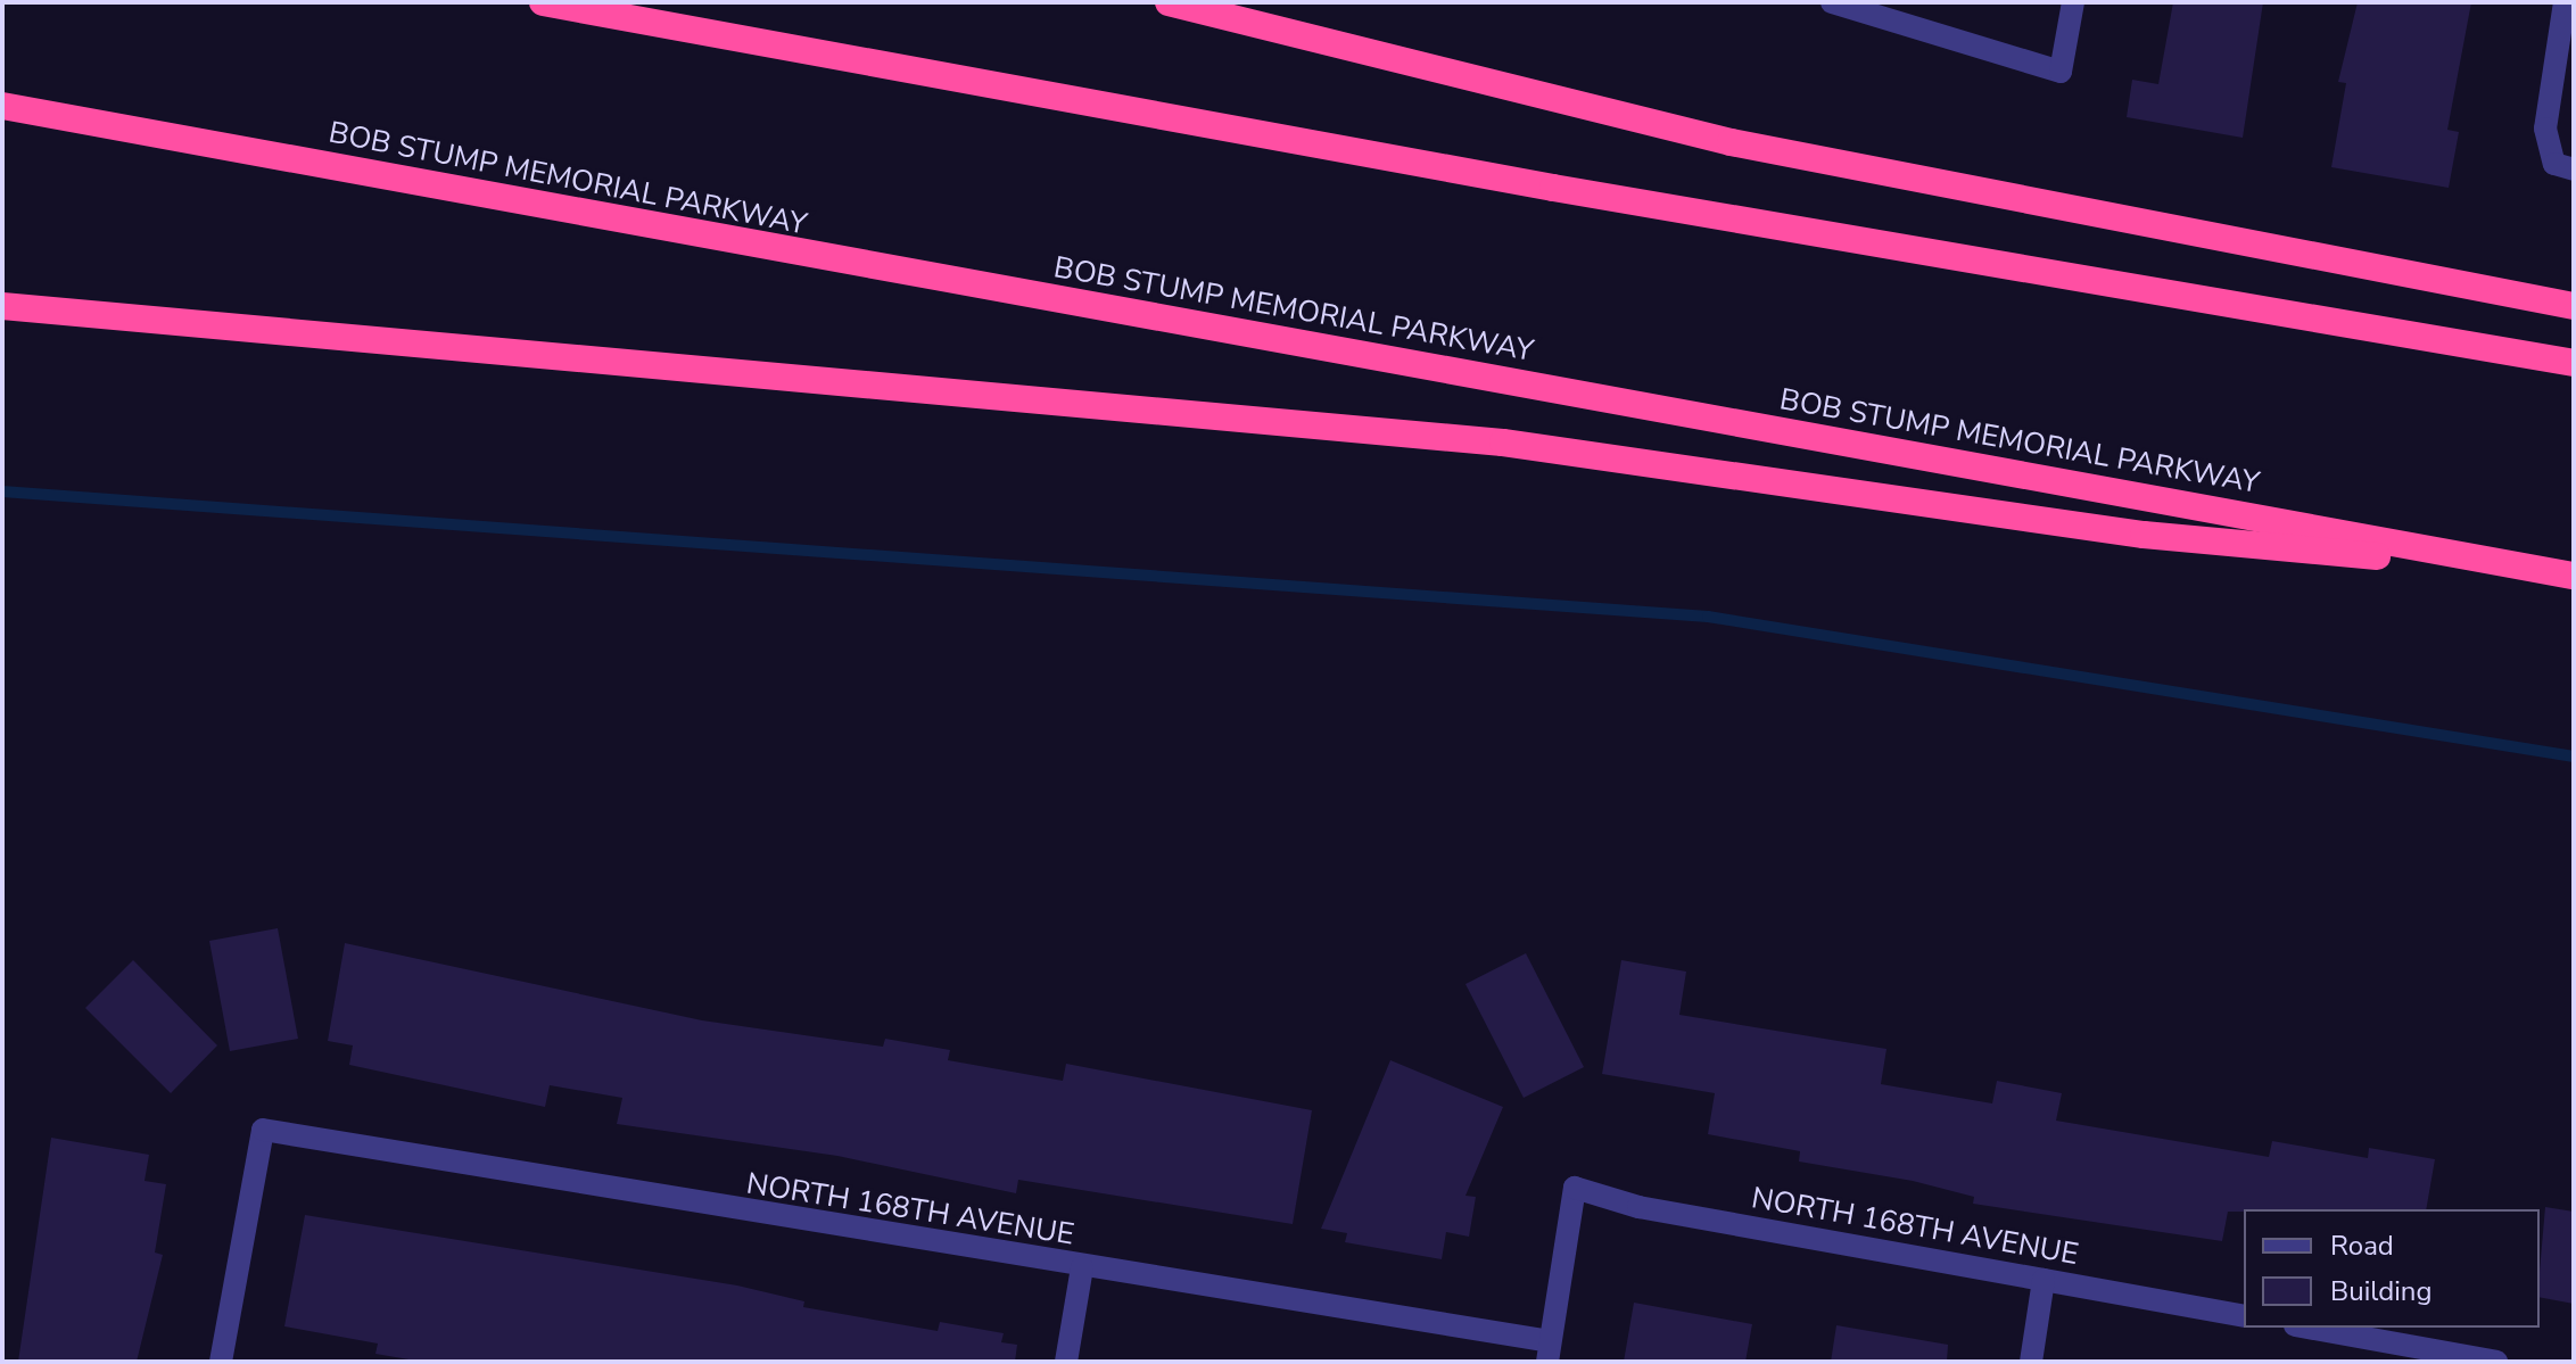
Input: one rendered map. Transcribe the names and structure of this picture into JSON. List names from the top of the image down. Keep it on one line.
{"streets":{"highway":["BOB STUMP MEMORIAL PARKWAY"],"street":["NORTH 168TH AVENUE"]},"legend":["Road","Building"]}
